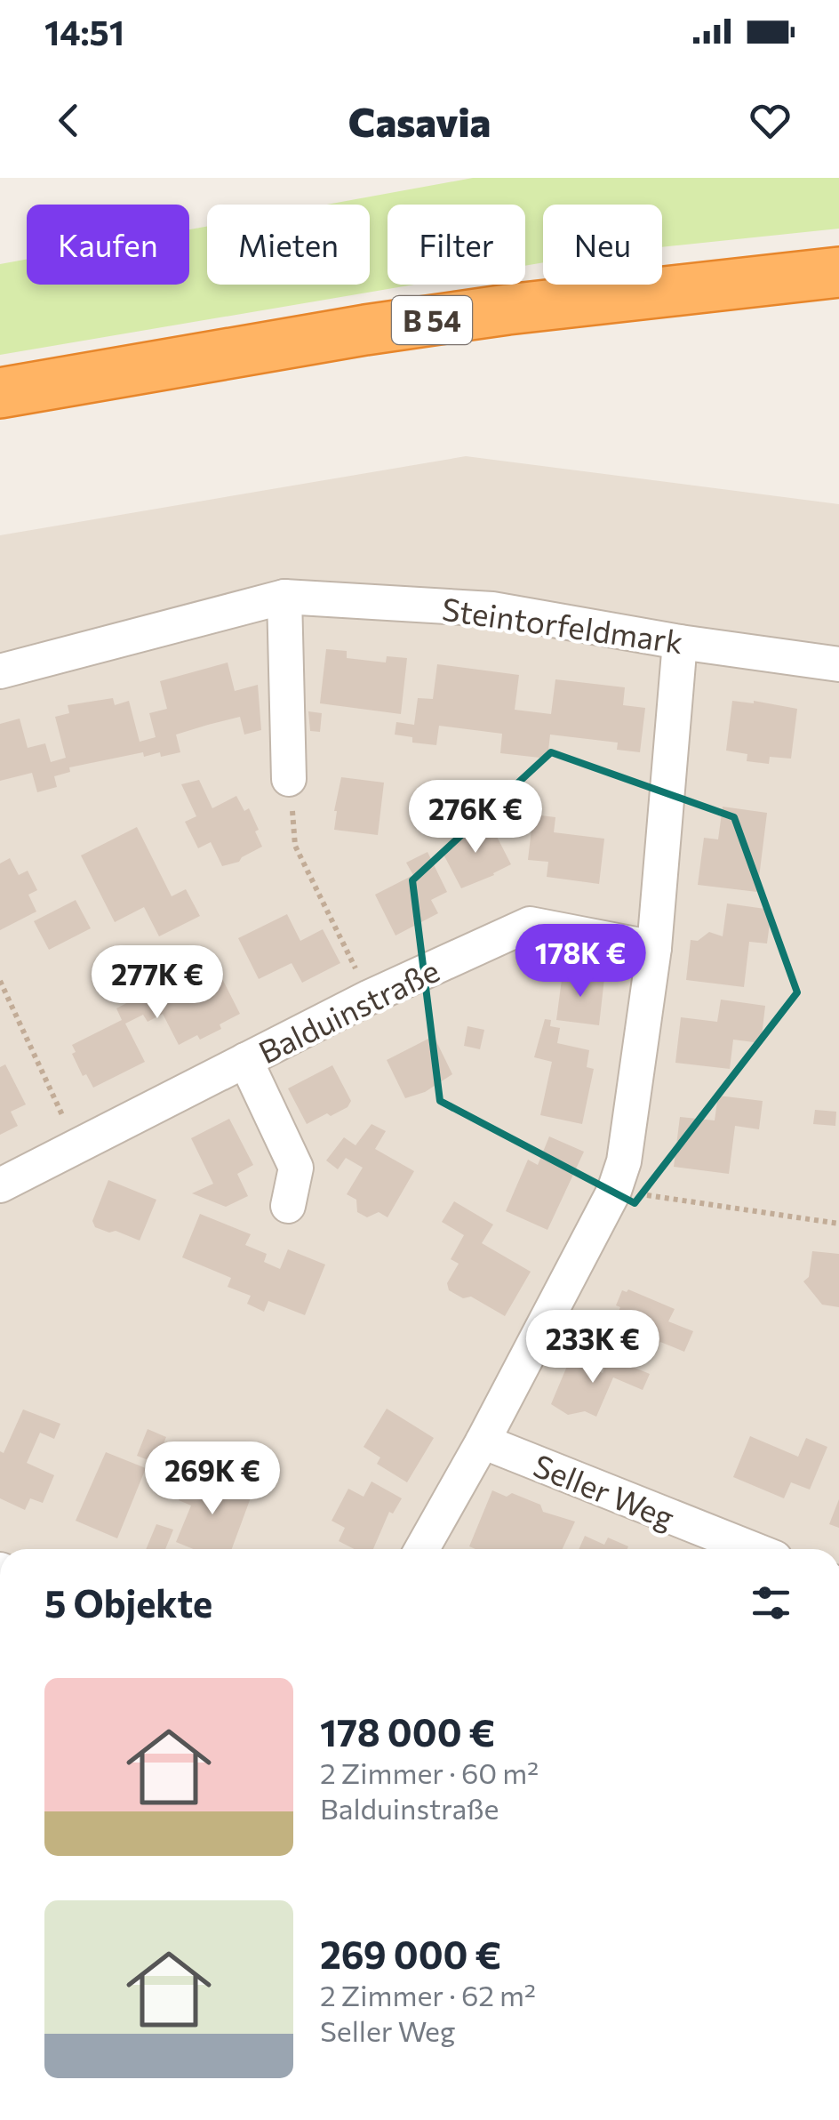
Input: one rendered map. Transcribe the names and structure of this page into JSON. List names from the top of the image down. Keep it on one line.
{"streets":{"highway":["B 54"],"street":["Steintorfeldmark","Balduinstraße","Seller Weg"]},"page":{"status":"14:51","header":"Casavia","chip":["Kaufen","Mieten","Filter","Neu"],"price":["276K €","178K €","277K €","233K €","269K €"],"heading":"5 Objekte","list":[{"name":"178 000 €","note":"2 Zimmer · 60 m² · Balduinstraße"},{"name":"269 000 €","note":"2 Zimmer · 62 m² · Seller Weg"}]}}
